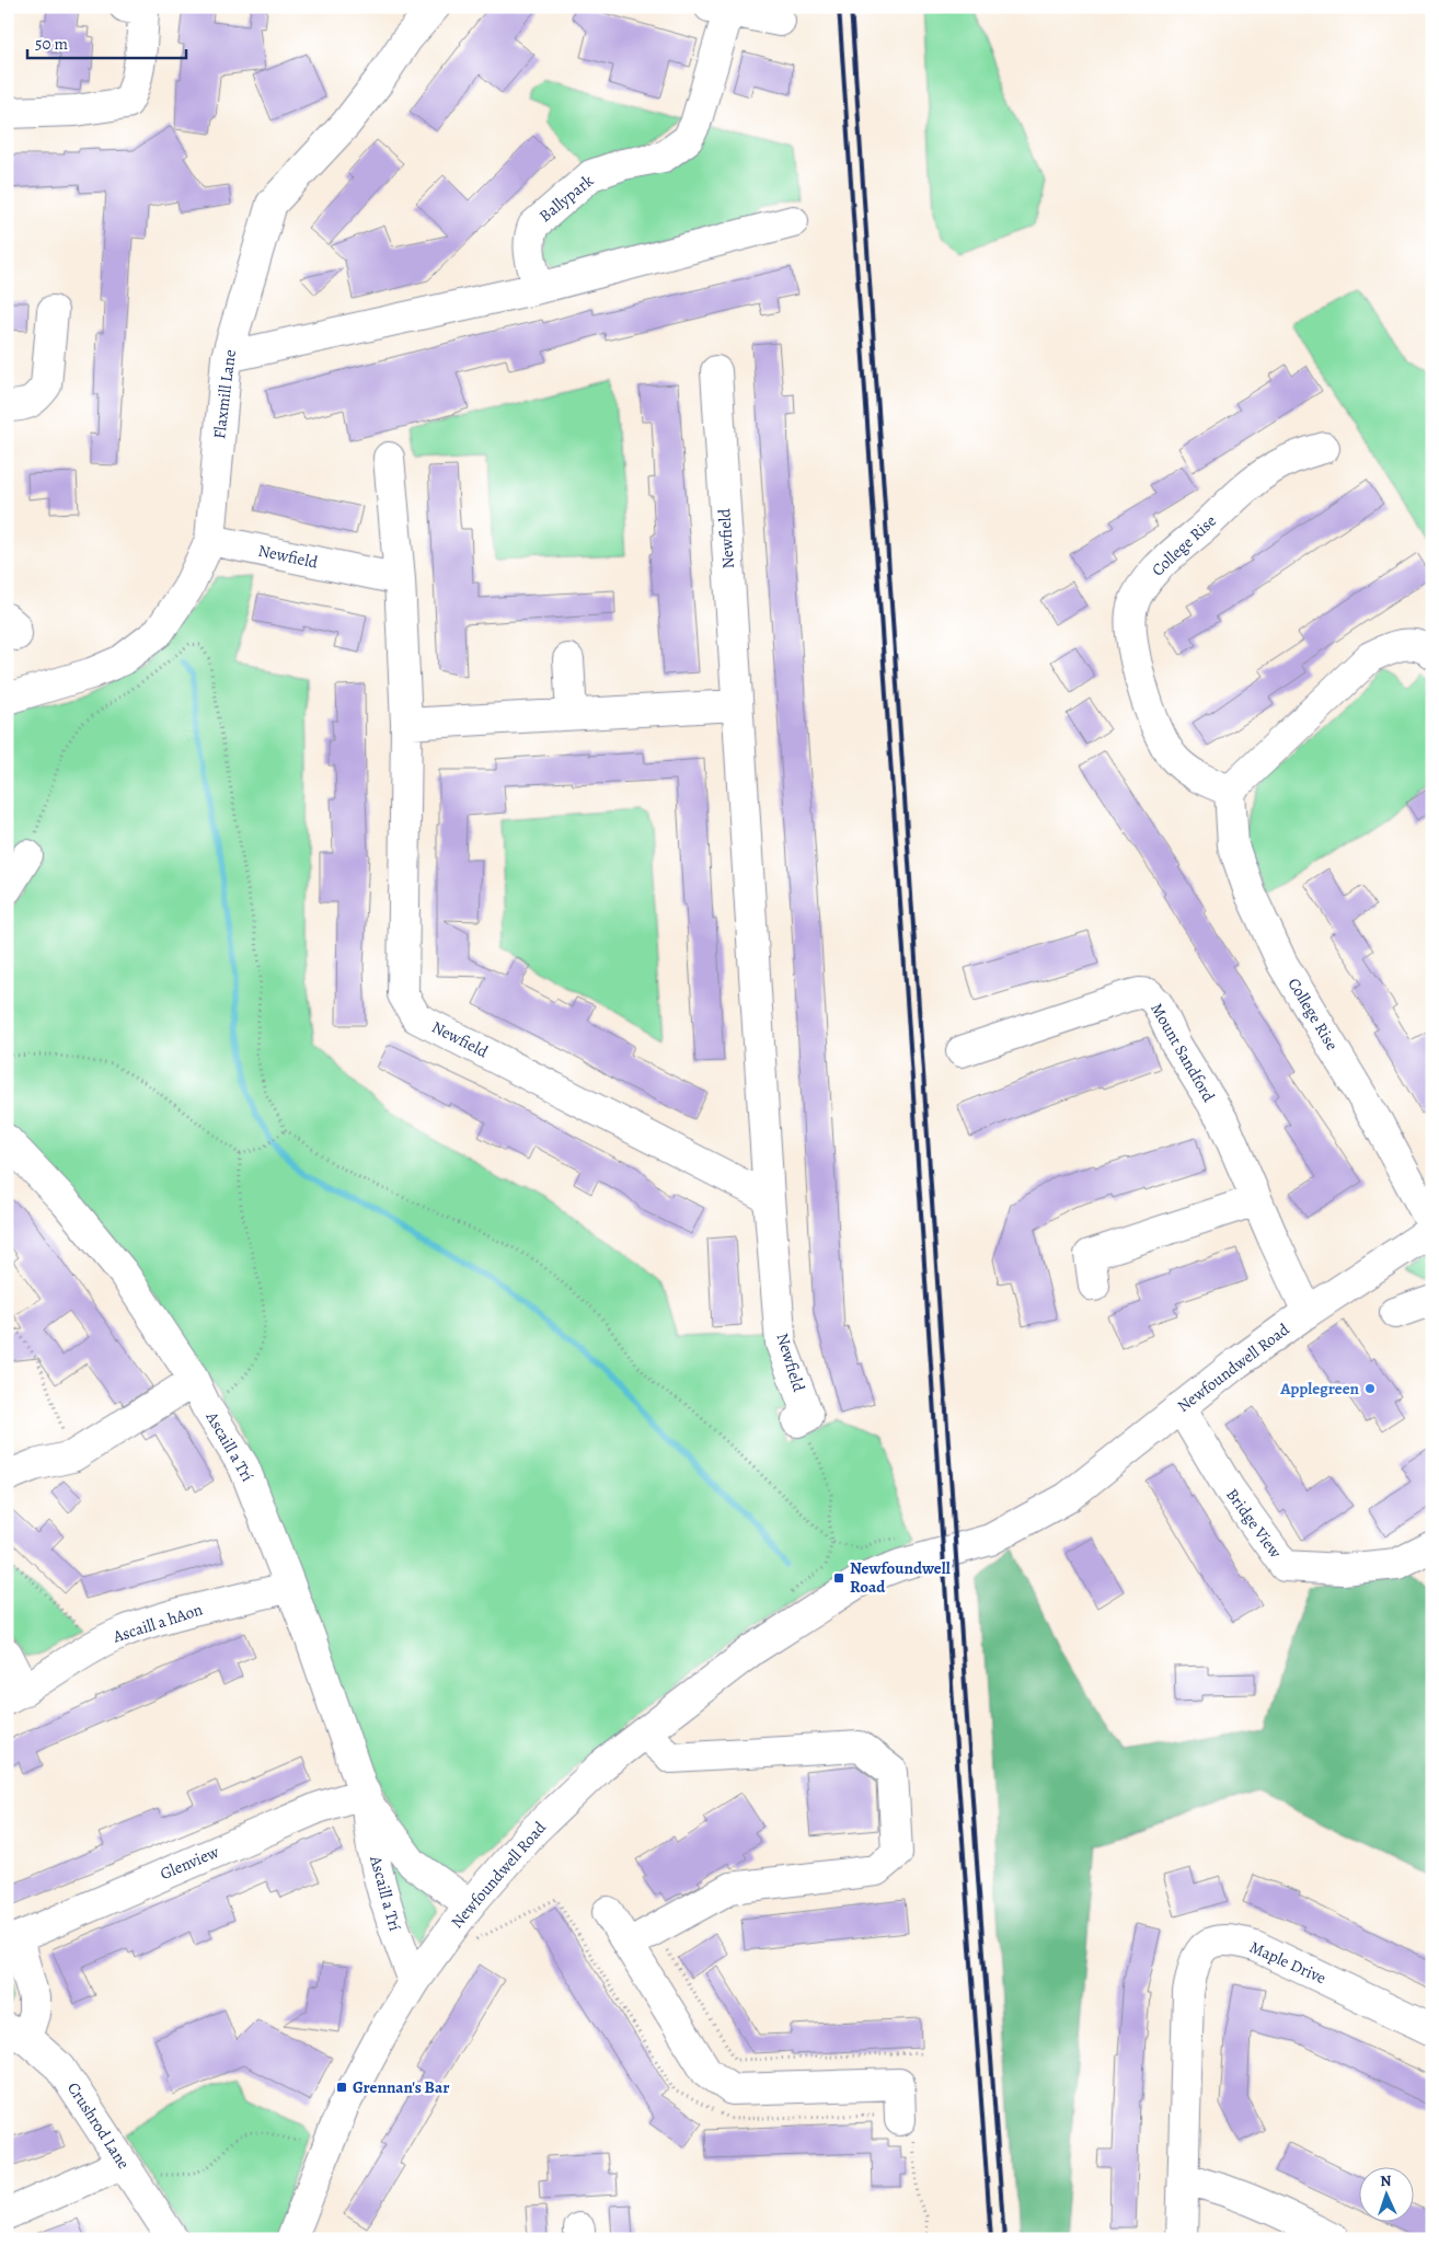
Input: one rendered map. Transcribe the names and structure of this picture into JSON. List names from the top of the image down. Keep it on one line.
{"streets":{"street":["Ballypark","Flaxmill Lane","Newfield","College Rise","Mount Sandford","Newfoundwell Road","Ascaill a Trí","Bridge View","Ascaill a hAon","Glenview","Maple Drive","Crushrod Lane"]},"crossings":[["Flaxmill Lane","Newfield"],["Mount Sandford","Newfoundwell Road"],["Newfoundwell Road","Ascaill a Trí"],["Newfoundwell Road","Bridge View"],["Ascaill a Trí","Ascaill a hAon"],["Ascaill a Trí","Glenview"],["Glenview","Crushrod Lane"]],"places":{"other":["Applegreen"],"transit":["Newfoundwell Road","Grennan's Bar"]},"scale_bar":"50 m","north":"top"}
